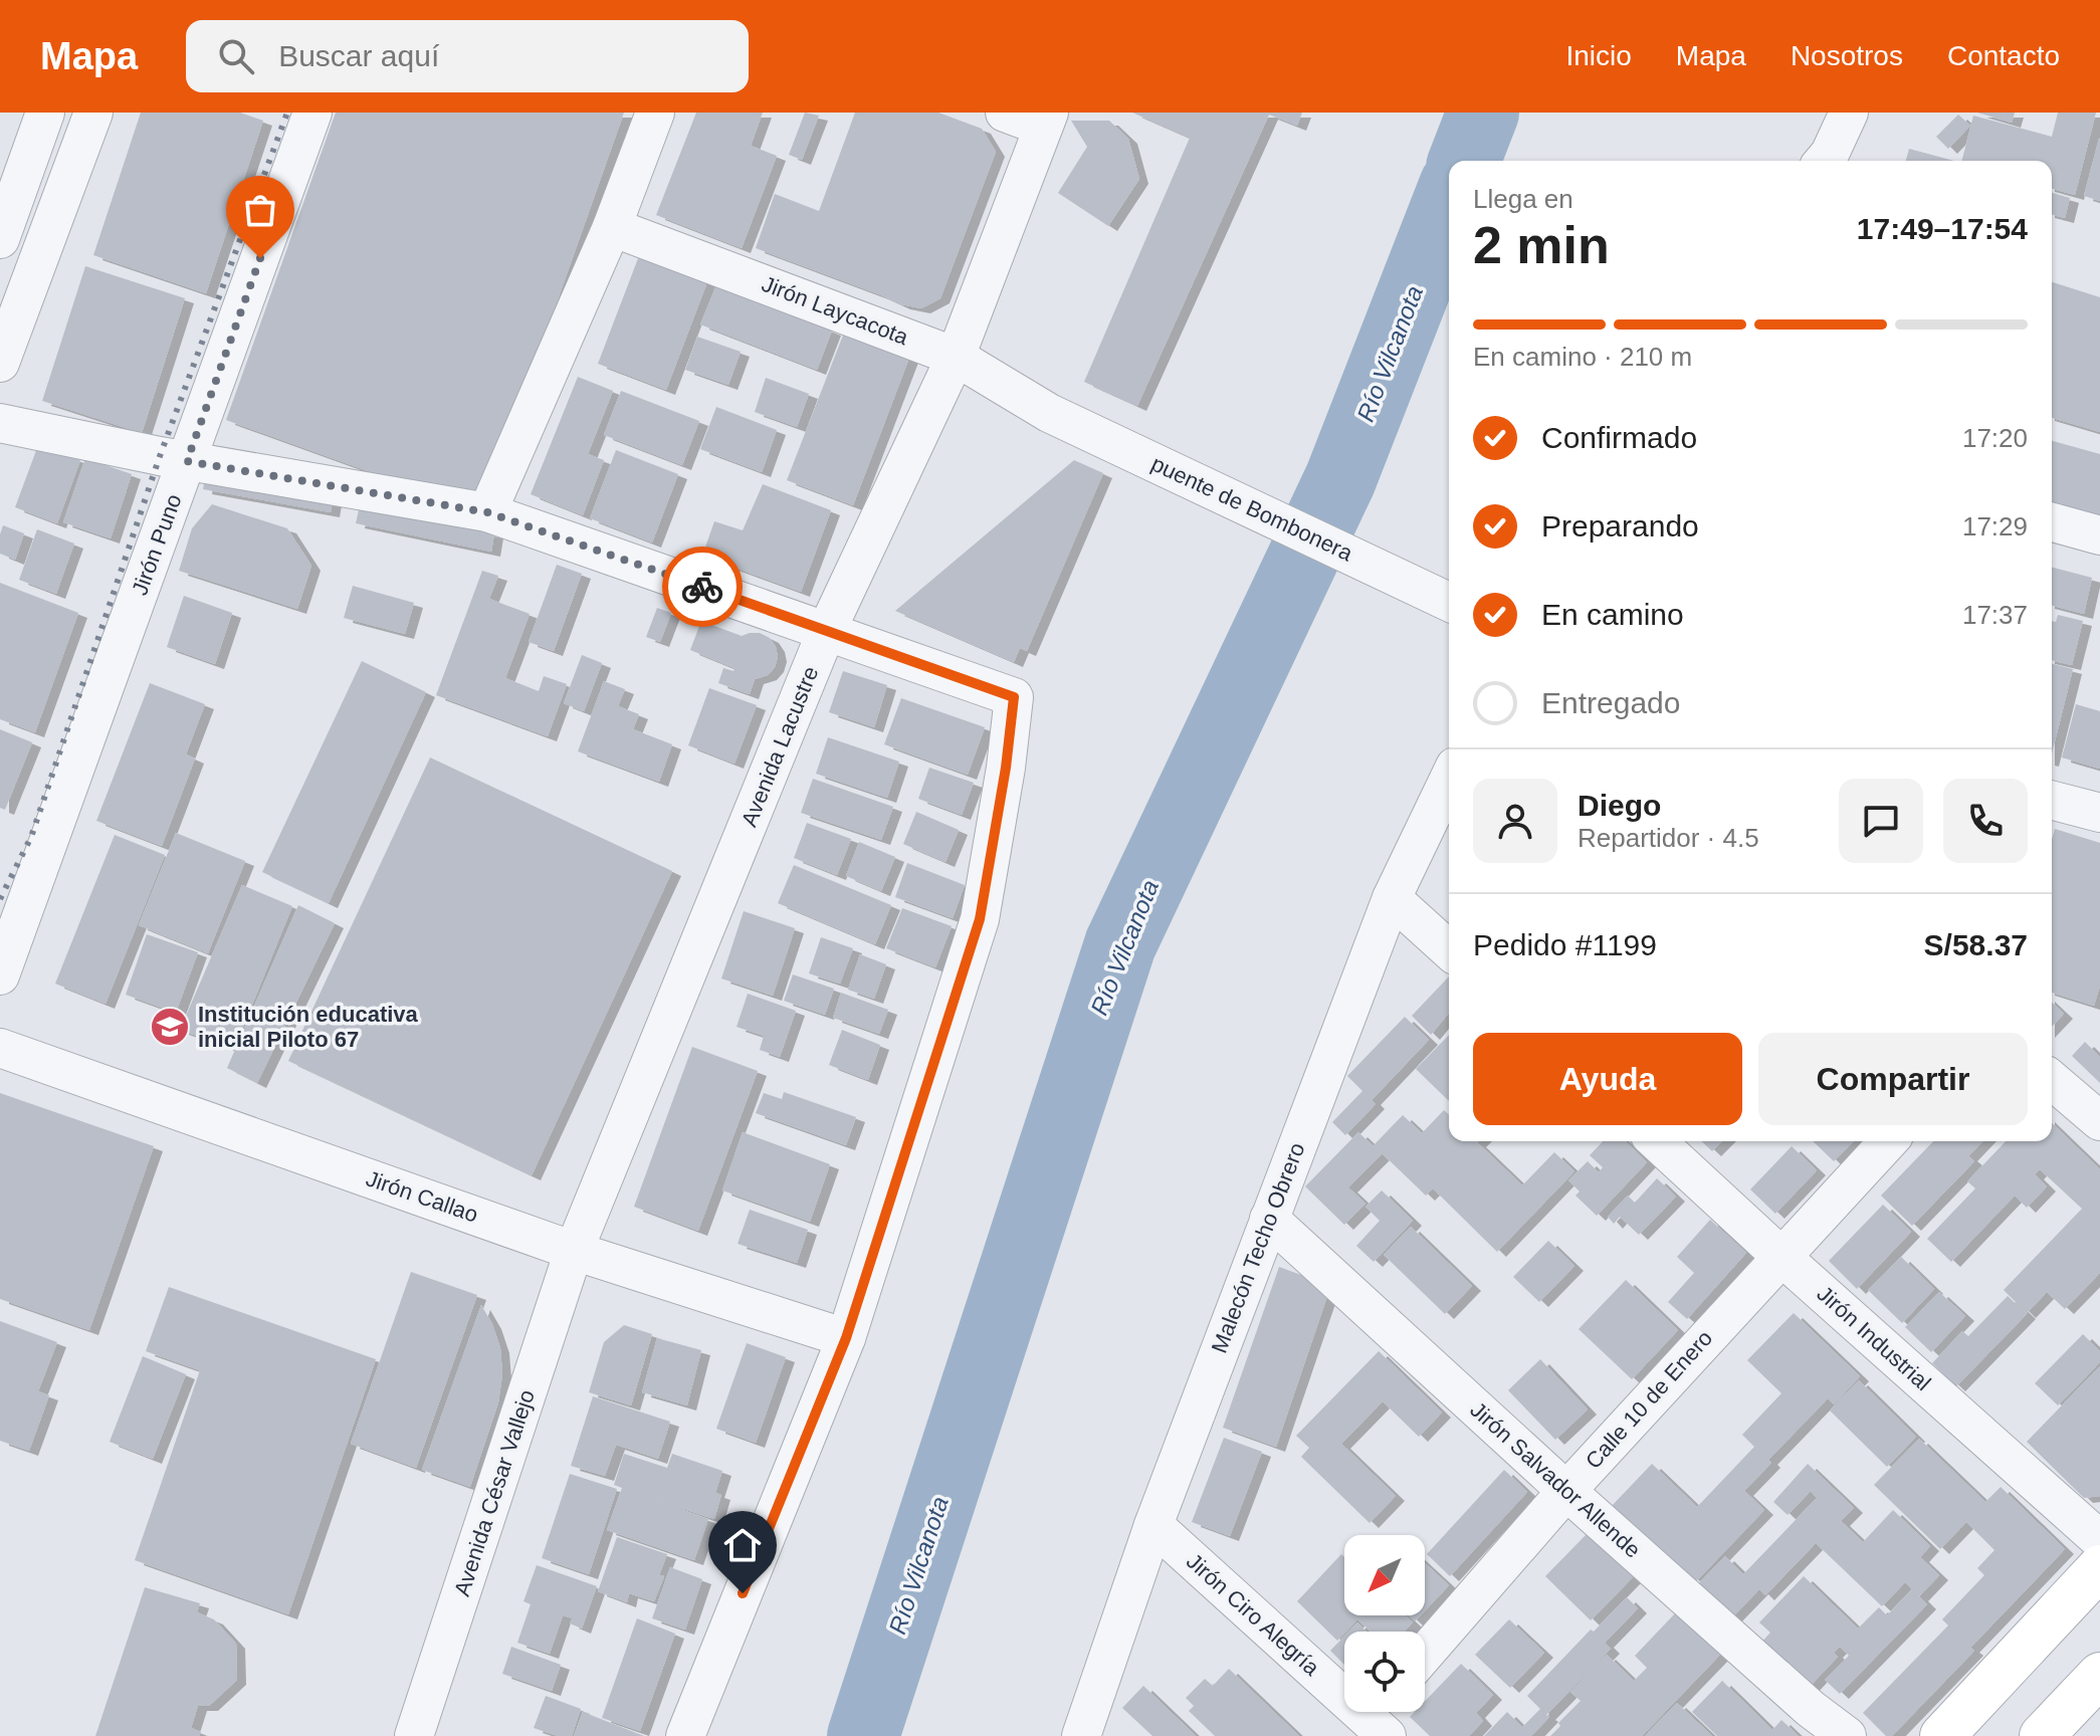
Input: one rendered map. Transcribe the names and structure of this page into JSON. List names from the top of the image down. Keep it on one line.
{"streets":{"street":["Jirón Laycacota","puente de Bombonera","Jirón Puno","Avenida Lacustre","Jirón Callao","Malecón Techo Obrero","Jirón Industrial","Calle 10 de Enero","Jirón Salvador Allende","Avenida César Vallejo","Jirón Ciro Alegría"]},"crossings":[["Jirón Laycacota","puente de Bombonera"],["Jirón Laycacota","Avenida Lacustre"],["Avenida Lacustre","Jirón Callao"],["Avenida Lacustre","Avenida César Vallejo"],["Jirón Callao","Avenida César Vallejo"],["Malecón Techo Obrero","Jirón Salvador Allende"],["Malecón Techo Obrero","Jirón Ciro Alegría"],["Jirón Industrial","Calle 10 de Enero"],["Calle 10 de Enero","Jirón Salvador Allende"]],"water":["Río Vilcanota"],"places":{"school or university":["Institución educativa inicial Piloto 67"]},"north":"bottom left","page":{"header":"Mapa","search":"Buscar aquí","nav":["Inicio","Mapa","Nosotros","Contacto"],"heading":["2 min","Llega en","17:49–17:54"],"panel":["Diego","Repartidor · 4.5","Pedido #1199","S/58.37"],"bar":"En camino · 210 m","list":[["Confirmado","17:20"],["Preparando","17:29"],["En camino","17:37"],"Entregado"],"buttons":["Ayuda","Compartir"]}}
